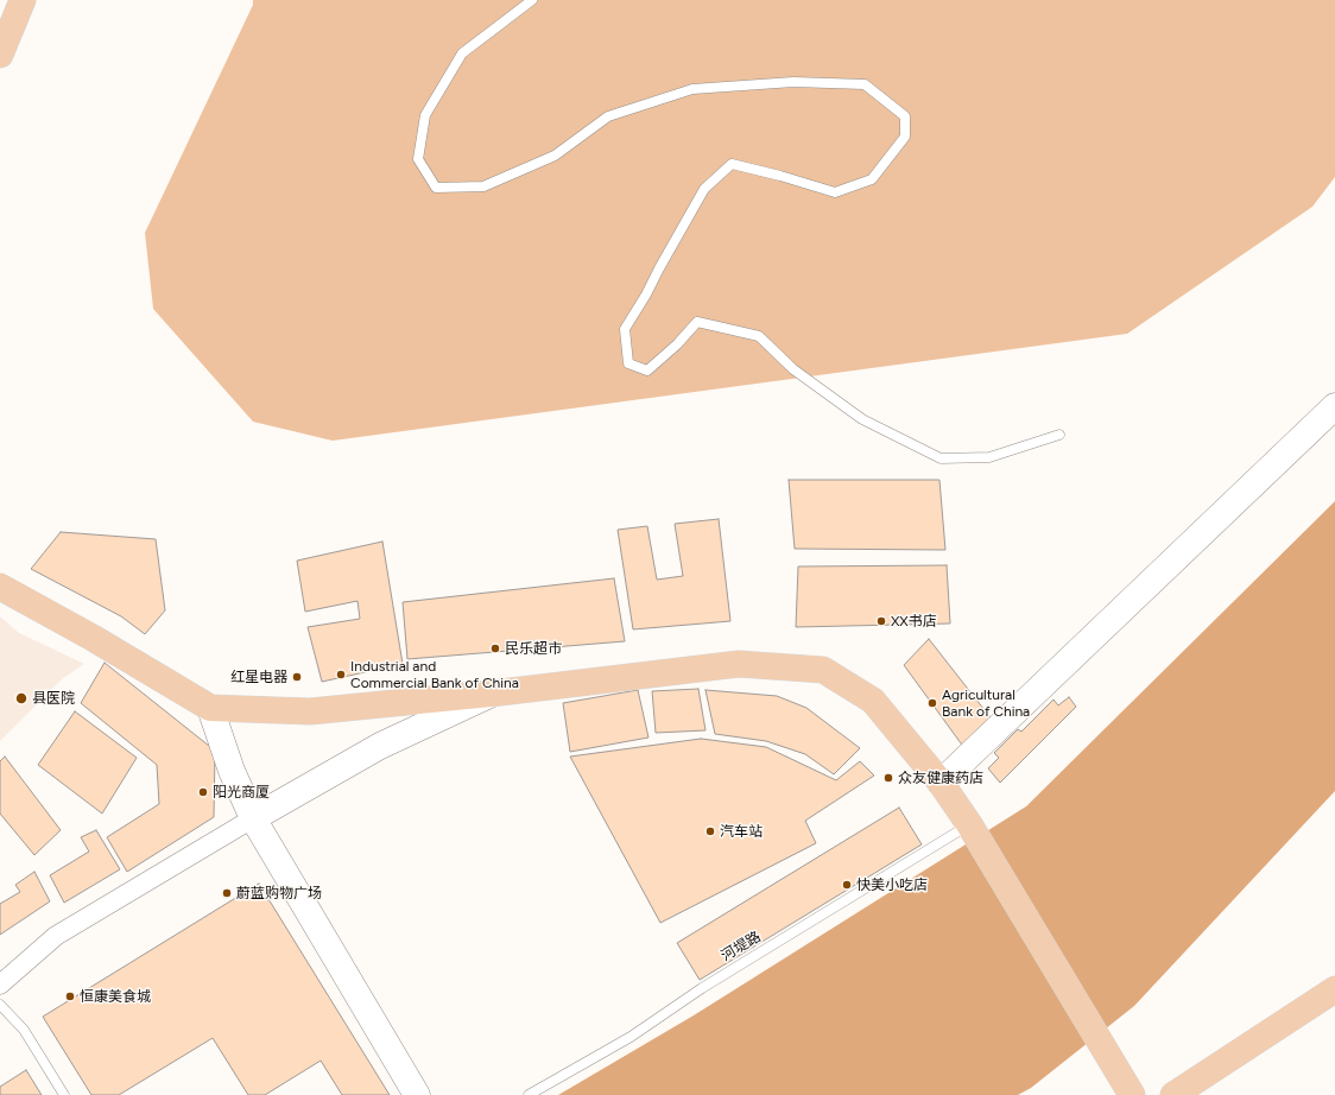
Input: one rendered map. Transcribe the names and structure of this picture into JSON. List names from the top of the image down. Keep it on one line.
{"streets":{"lane":["河堤路"]},"places":["XX书店","民乐超市","Industrial and Commercial Bank of China","红星电器","县医院","Agricultural Bank of China","众友健康药店","阳光商厦","汽车站","快美小吃店","蔚蓝购物广场","恒康美食城"]}
